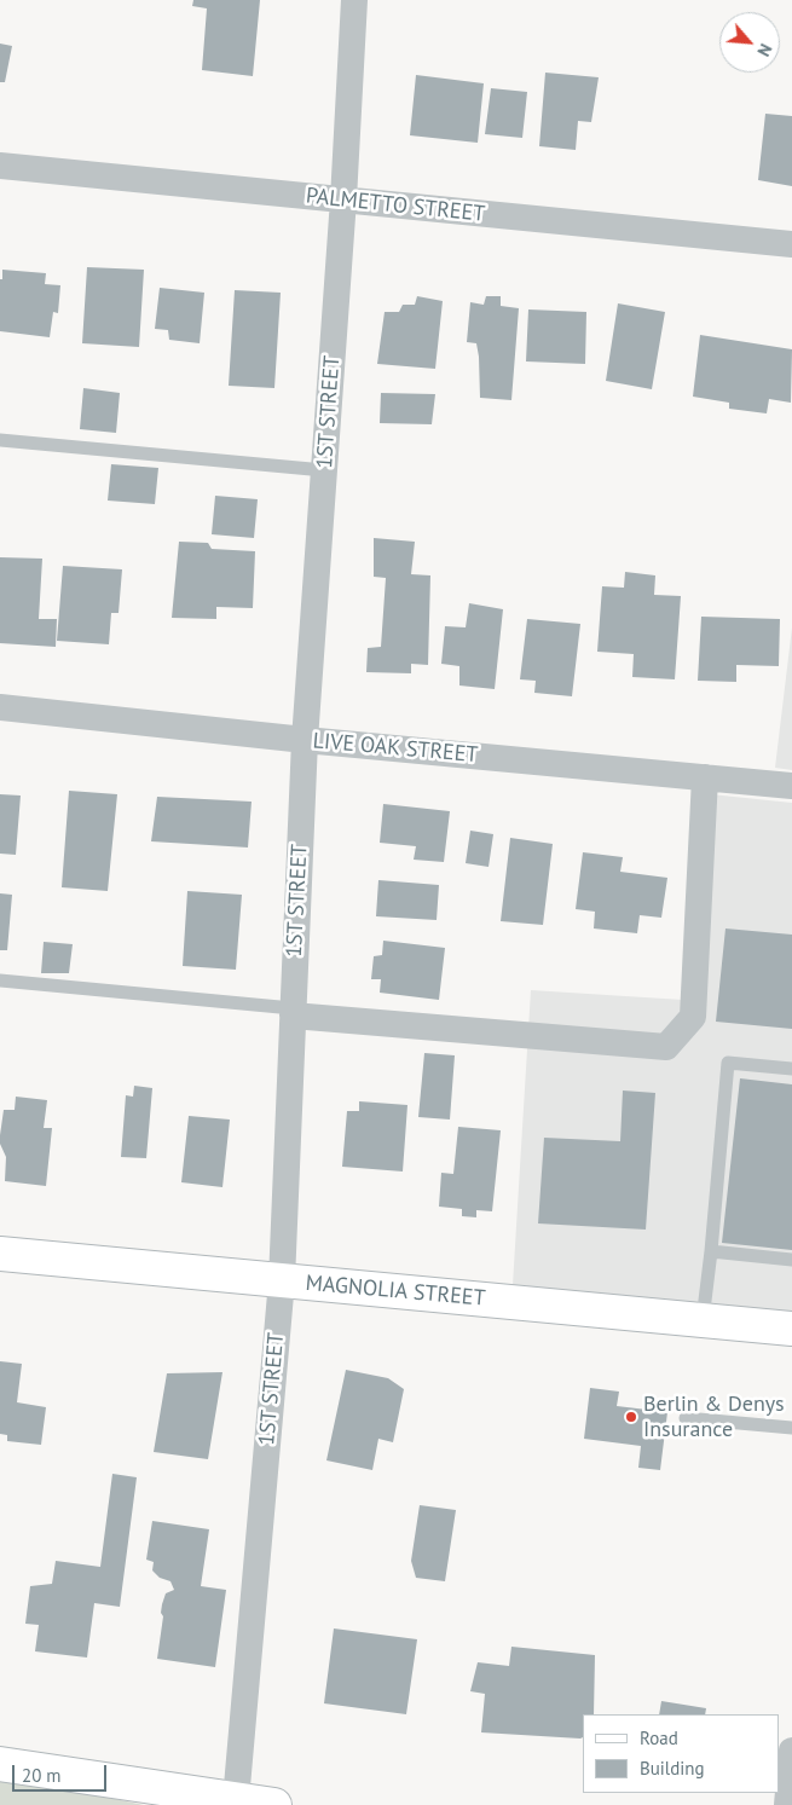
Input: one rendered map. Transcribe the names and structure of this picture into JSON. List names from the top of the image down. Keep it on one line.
{"streets":{"street":["PALMETTO STREET","1ST STREET","LIVE OAK STREET","MAGNOLIA STREET"]},"crossings":[["PALMETTO STREET","1ST STREET"],["1ST STREET","LIVE OAK STREET"],["1ST STREET","MAGNOLIA STREET"]],"places":["Berlin & Denys Insurance"],"legend":["Road","Building"],"scale_bar":"20 m","north":"bottom right"}
